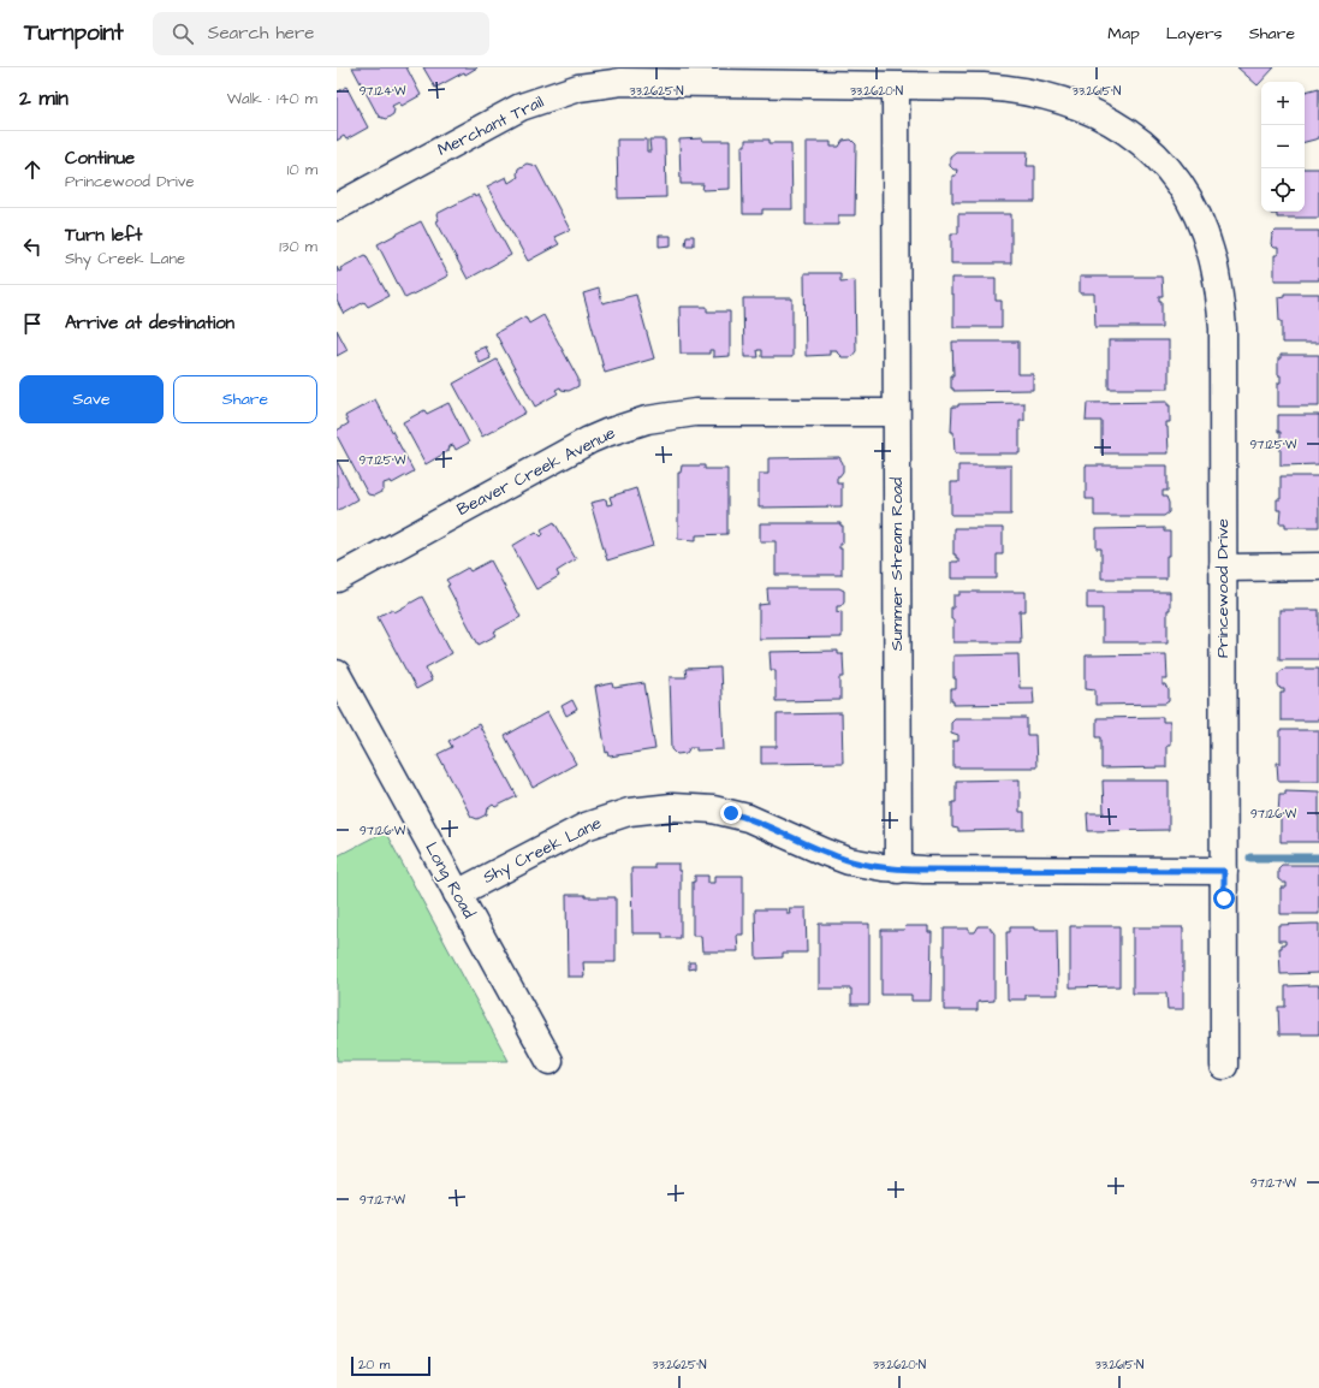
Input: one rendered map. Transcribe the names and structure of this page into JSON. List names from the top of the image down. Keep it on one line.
{"streets":{"street":["Merchant Trail","Beaver Creek Avenue","Summer Stream Road","Princewood Drive","Shy Creek Lane","Long Road"]},"crossings":[["Merchant Trail","Summer Stream Road"],["Merchant Trail","Princewood Drive"],["Beaver Creek Avenue","Summer Stream Road"],["Summer Stream Road","Shy Creek Lane"],["Princewood Drive","Shy Creek Lane"],["Shy Creek Lane","Long Road"]],"scale_bar":"20 m","page":{"header":"Turnpoint","search":"Search here","nav":["Map","Layers","Share"],"heading":["2 min","Walk · 140 m"],"map_buttons":["+","−"],"list":[["Continue","Princewood Drive","10 m"],["Turn left","Shy Creek Lane","130 m"],"Arrive at destination"],"buttons":["Save","Share"],"scale":"20 m"},"coordinates":["97.124°W","33.2625°N","33.2620°N","33.2615°N","97.125°W","97.126°W","97.127°W"]}
